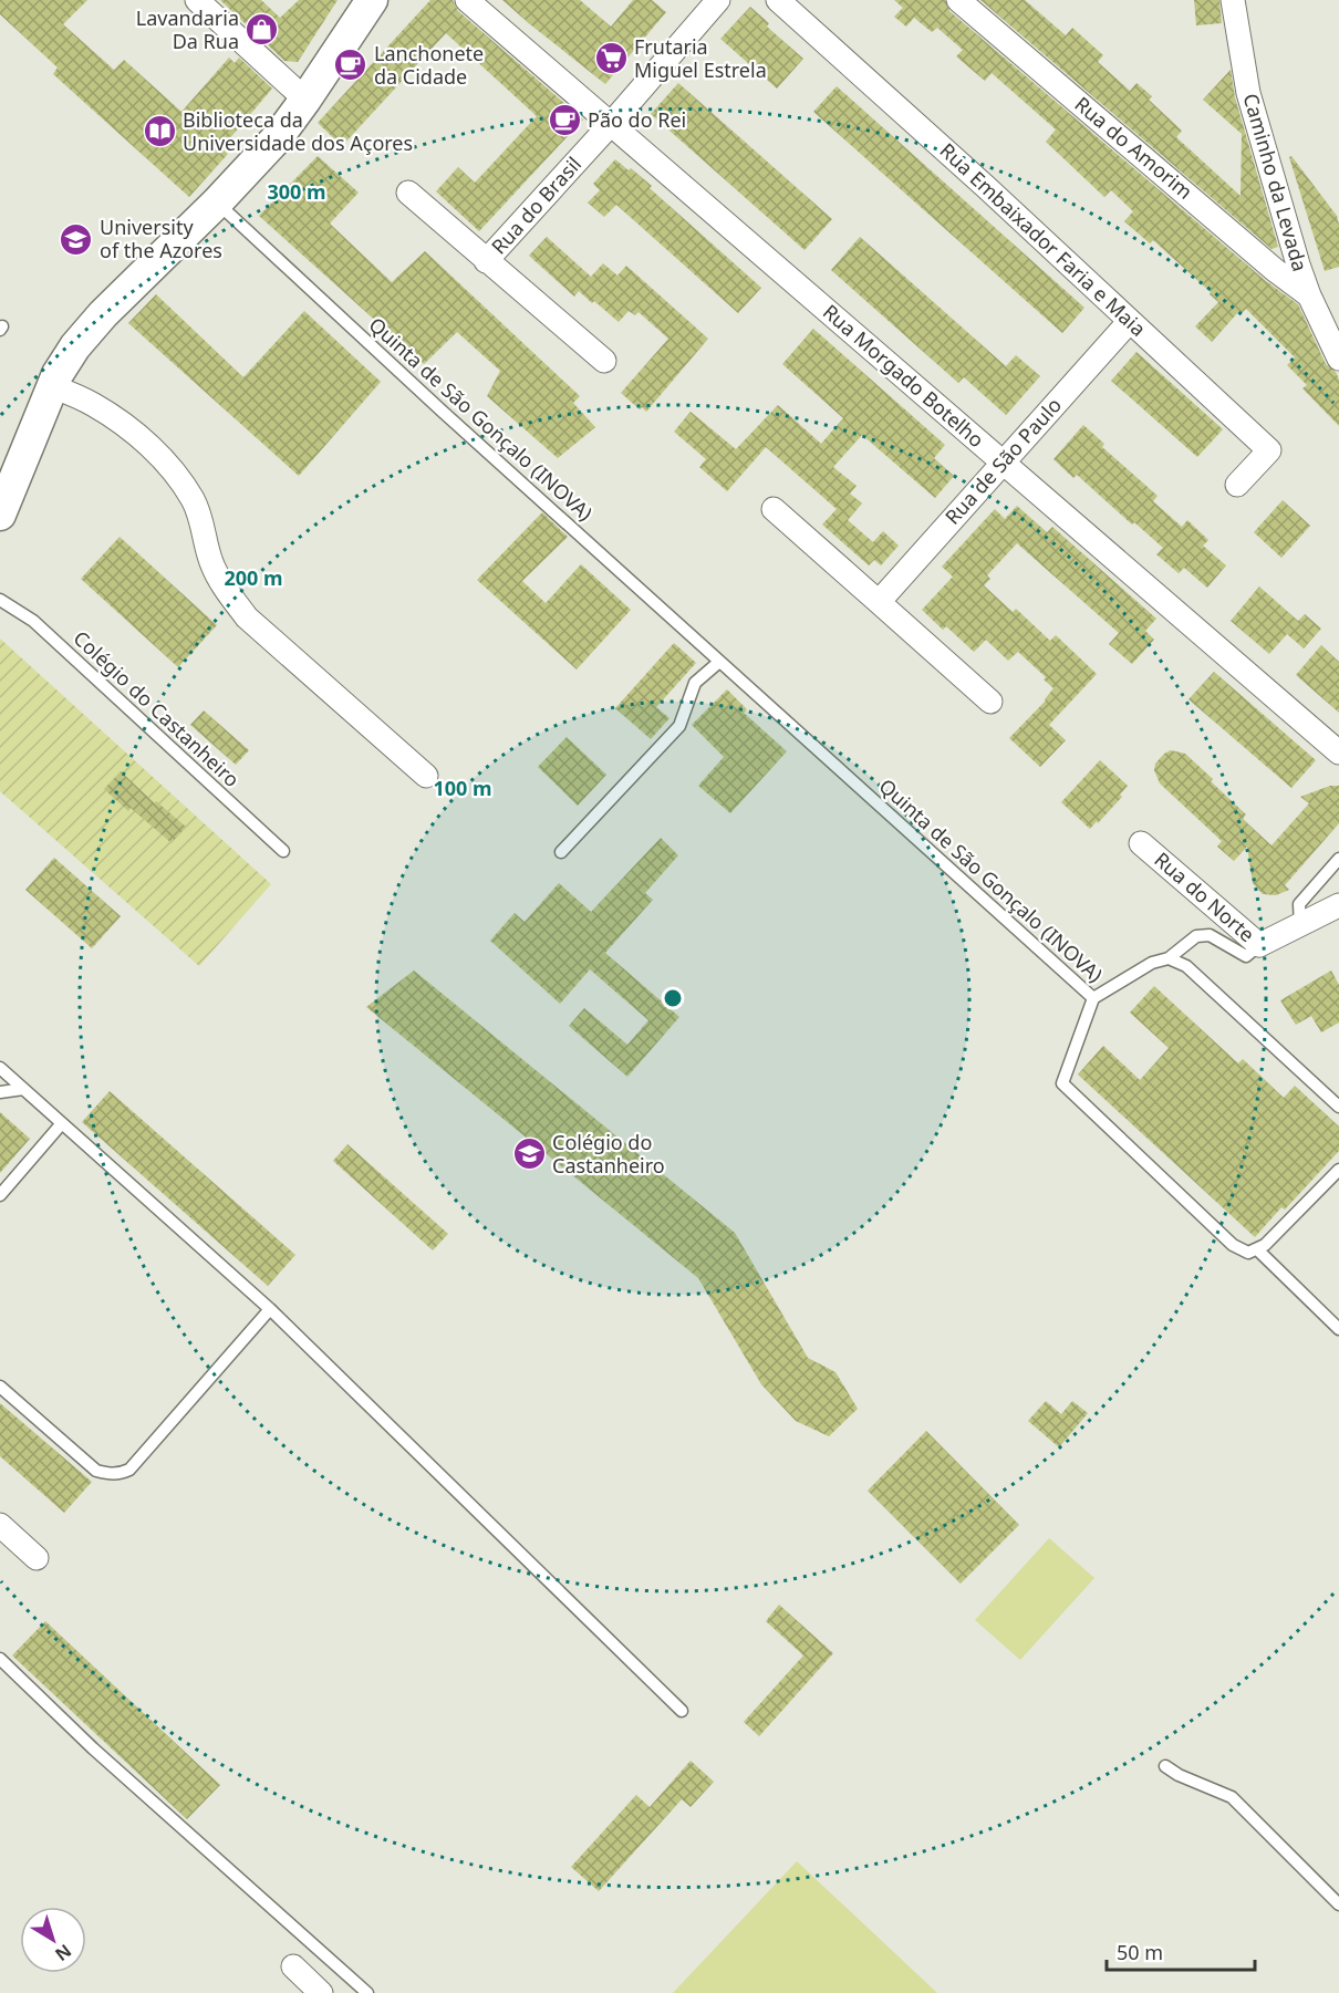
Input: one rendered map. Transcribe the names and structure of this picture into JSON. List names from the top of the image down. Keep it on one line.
{"streets":{"street":["Rua do Amorim","Caminho da Levada","Rua do Brasil","Rua Embaixador Faria e Maia","Rua Morgado Botelho","Rua de São Paulo","Rua do Norte"],"lane":["Quinta de São Gonçalo (INOVA)","Colégio do Castanheiro"]},"crossings":[["Rua do Amorim","Caminho da Levada"],["Rua do Brasil","Rua Morgado Botelho"],["Rua Embaixador Faria e Maia","Rua de São Paulo"],["Rua Morgado Botelho","Rua de São Paulo"],["Quinta de São Gonçalo (INOVA)","Rua do Norte"]],"places":{"shop":["Lavandaria Da Rua"],"supermarket":["Frutaria Miguel Estrela"],"cafe":["Lanchonete da Cidade","Pão do Rei"],"library":["Biblioteca da Universidade dos Açores"],"school or university":["University of the Azores","Colégio do Castanheiro"]},"scale_bar":"50 m","north":"bottom right","rings":["300 m","200 m","100 m"]}
